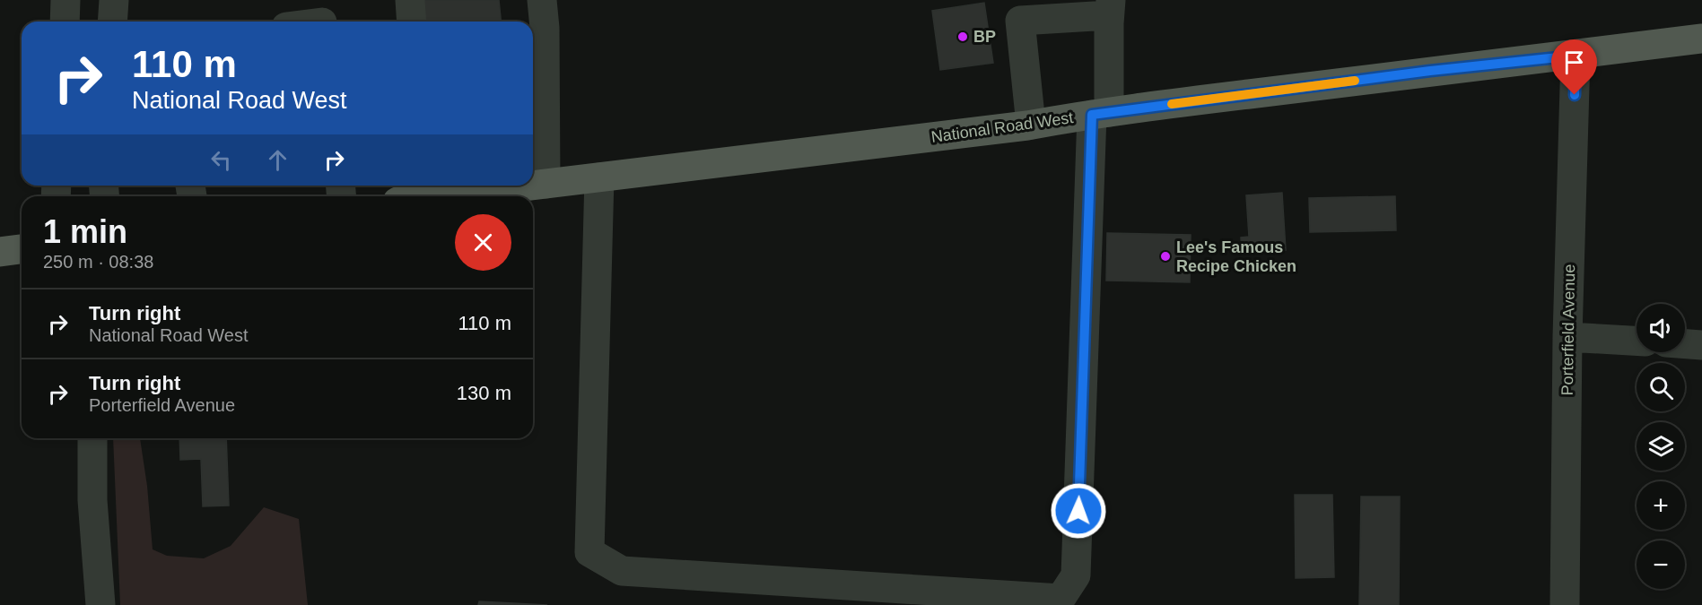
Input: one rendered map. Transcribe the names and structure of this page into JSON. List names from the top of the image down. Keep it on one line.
{"streets":{"main road":["National Road West"],"street":["Porterfield Avenue"]},"crossings":[["National Road West","Porterfield Avenue"]],"places":["BP","Lee's Famous Recipe Chicken"],"page":{"turn":["110 m","National Road West"],"heading":["1 min","250 m · 08:38"],"list":[{"name":"Turn right","note":"National Road West","value":"110 m"},{"name":"Turn right","note":"Porterfield Avenue","value":"130 m"}],"map_buttons":["+","−"]}}
